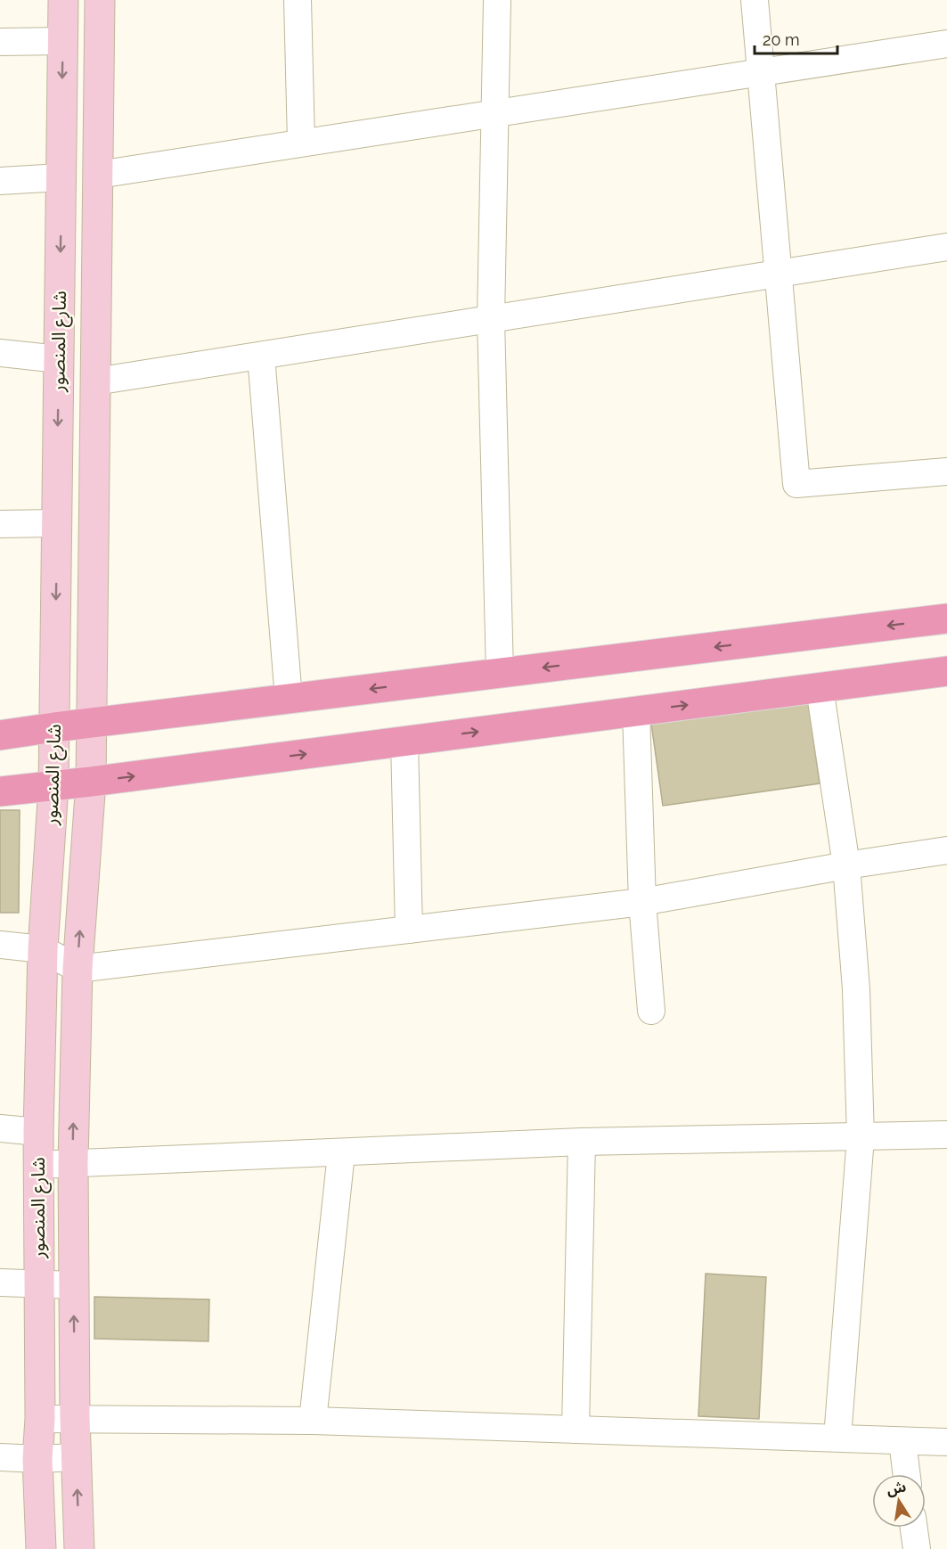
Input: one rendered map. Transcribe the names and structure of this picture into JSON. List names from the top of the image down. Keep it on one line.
{"streets":{"street":["شارع المنصور"]},"scale_bar":"20 m","north":"top"}
